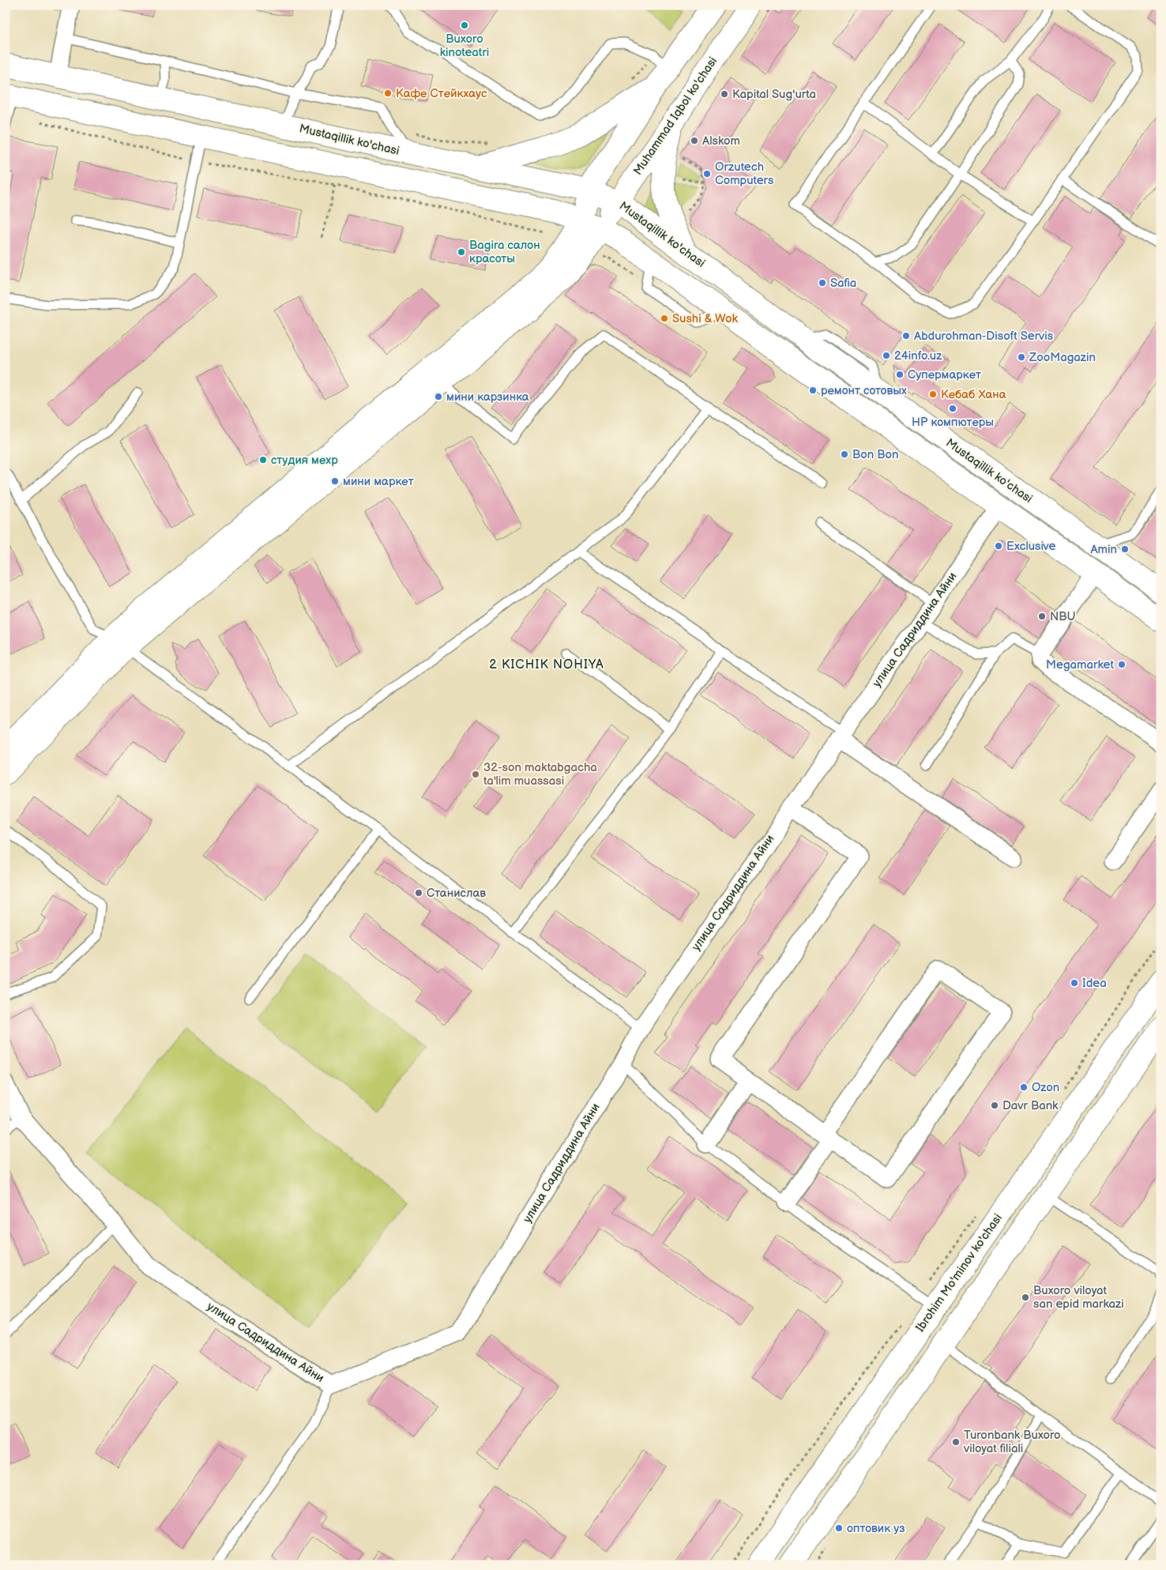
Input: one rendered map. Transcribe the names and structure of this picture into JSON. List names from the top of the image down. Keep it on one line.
{"streets":{"main road":["Muhammad Iqbol ko'chasi","Mustaqillik ko'chasi","Ibrohim Mo'minov ko'chasi"],"street":["улица Садриддина Айни"]},"crossings":[["Muhammad Iqbol ko'chasi","Mustaqillik ko'chasi"],["Mustaqillik ko'chasi","улица Садриддина Айни"]],"districts":["2 KICHIK NOHIYA"],"places":["Buxoro kinoteatri","Кафе Стейкхаус","Kapital Sug'urta","Alskom","Orzutech Computers","Bagira салон красоты","Safia","Sushi & Wok","Abdurohman-Disoft Servis","24info.uz","ZooMagazin","Супермаркет","ремонт сотовых","Кебаб Хана","мини карзинка","HP компютеры","Bon Bon","студия мехр","мини маркет","Exclusive","Amin","NBU","Megamarket","32-son maktabgacha ta'lim muassasi","Станислав","Idea","Ozon","Davr Bank","Buxoro viloyat san epid markazi","Turonbank Buxoro viloyat filiali","оптовик уз"]}
